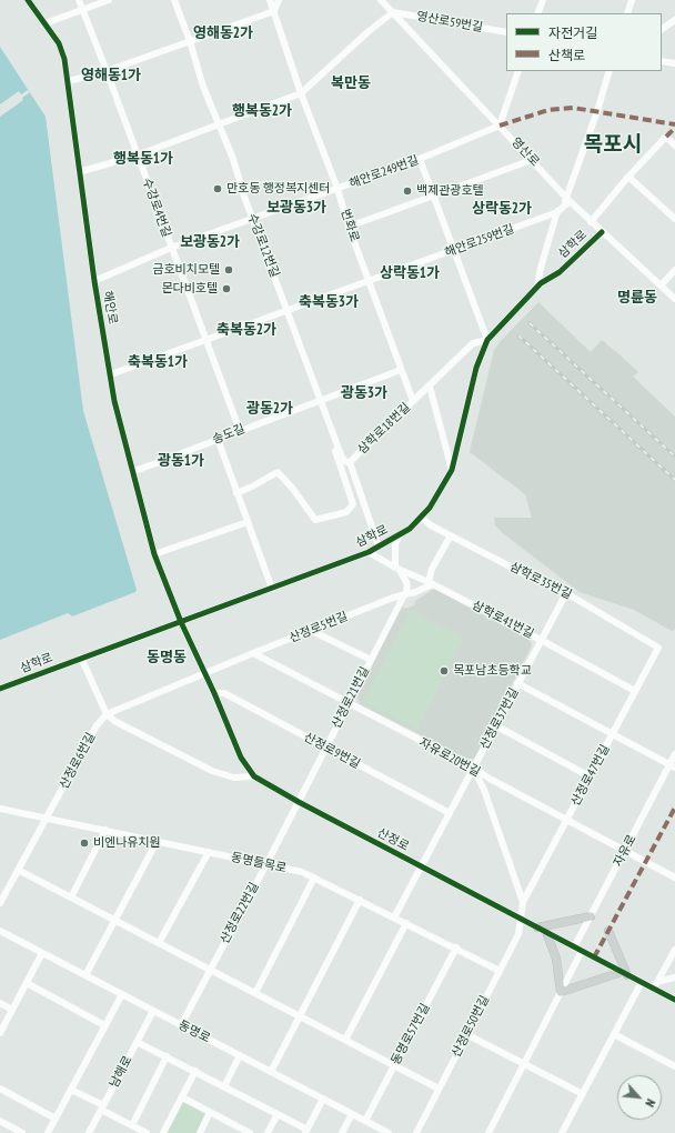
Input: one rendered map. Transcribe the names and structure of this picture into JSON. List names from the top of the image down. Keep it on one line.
{"streets":{"street":["영산로59번길","영산로","해안로249번길","수강로4번길","번화로","해안로259번길","삼학로","수강로12번길","해안로","삼학로18번길","송도길","삼학로35번길","삼학로41번길","산정로5번길","산정로21번길","산정로37번길","산정로9번길","자유로20번길","산정로6번길","산정로47번길","산정로","자유로","동명들목로","산정로22번길","산정로50번길","동명로","동명로57번길","남해로"]},"crossings":[["영산로59번길","영산로"],["영산로","해안로249번길"],["영산로","삼학로"],["해안로249번길","수강로4번길"],["해안로249번길","번화로"],["해안로249번길","수강로12번길"],["해안로249번길","해안로"],["수강로4번길","해안로259번길"],["수강로4번길","송도길"],["번화로","해안로259번길"],["번화로","삼학로18번길"],["번화로","송도길"],["해안로259번길","수강로12번길"],["해안로259번길","해안로"],["삼학로","해안로"],["삼학로","삼학로18번길"],["삼학로","삼학로35번길"],["삼학로","삼학로41번길"],["삼학로","산정로"],["수강로12번길","삼학로18번길"],["수강로12번길","송도길"],["해안로","송도길"],["해안로","산정로"],["삼학로35번길","산정로37번길"],["삼학로35번길","산정로47번길"],["삼학로41번길","산정로5번길"],["삼학로41번길","산정로37번길"],["삼학로41번길","산정로47번길"],["산정로5번길","산정로21번길"],["산정로5번길","자유로20번길"],["산정로5번길","산정로6번길"],["산정로5번길","산정로"],["산정로21번길","산정로9번길"],["산정로21번길","자유로20번길"],["산정로21번길","산정로"],["산정로21번길","산정로22번길"],["산정로37번길","산정로9번길"],["산정로37번길","자유로20번길"],["산정로37번길","산정로"],["산정로37번길","동명들목로"],["산정로9번길","산정로"],["자유로20번길","산정로47번길"],["자유로20번길","자유로"],["산정로6번길","산정로"],["산정로6번길","동명들목로"],["산정로47번길","산정로50번길"],["산정로","자유로"],["산정로","산정로22번길"],["산정로","산정로50번길"],["동명들목로","산정로22번길"],["동명들목로","산정로50번길"],["동명들목로","동명로57번길"],["산정로22번길","동명로"],["동명로","동명로57번길"],["동명로","남해로"]],"districts":["영해동2가","영해동1가","복만동","행복동2가","목포시","행복동1가","보광동3가","상락동2가","보광동2가","상락동1가","명륜동","축복동3가","축복동2가","축복동1가","광동3가","광동2가","광동1가","동명동"],"places":["만호동 행정복지센터","백제관광호텔","금호비치모텔","몬다비호텔","목포남초등학교","비엔나유치원"],"legend":["자전거길","산책로"],"north":"bottom right"}
